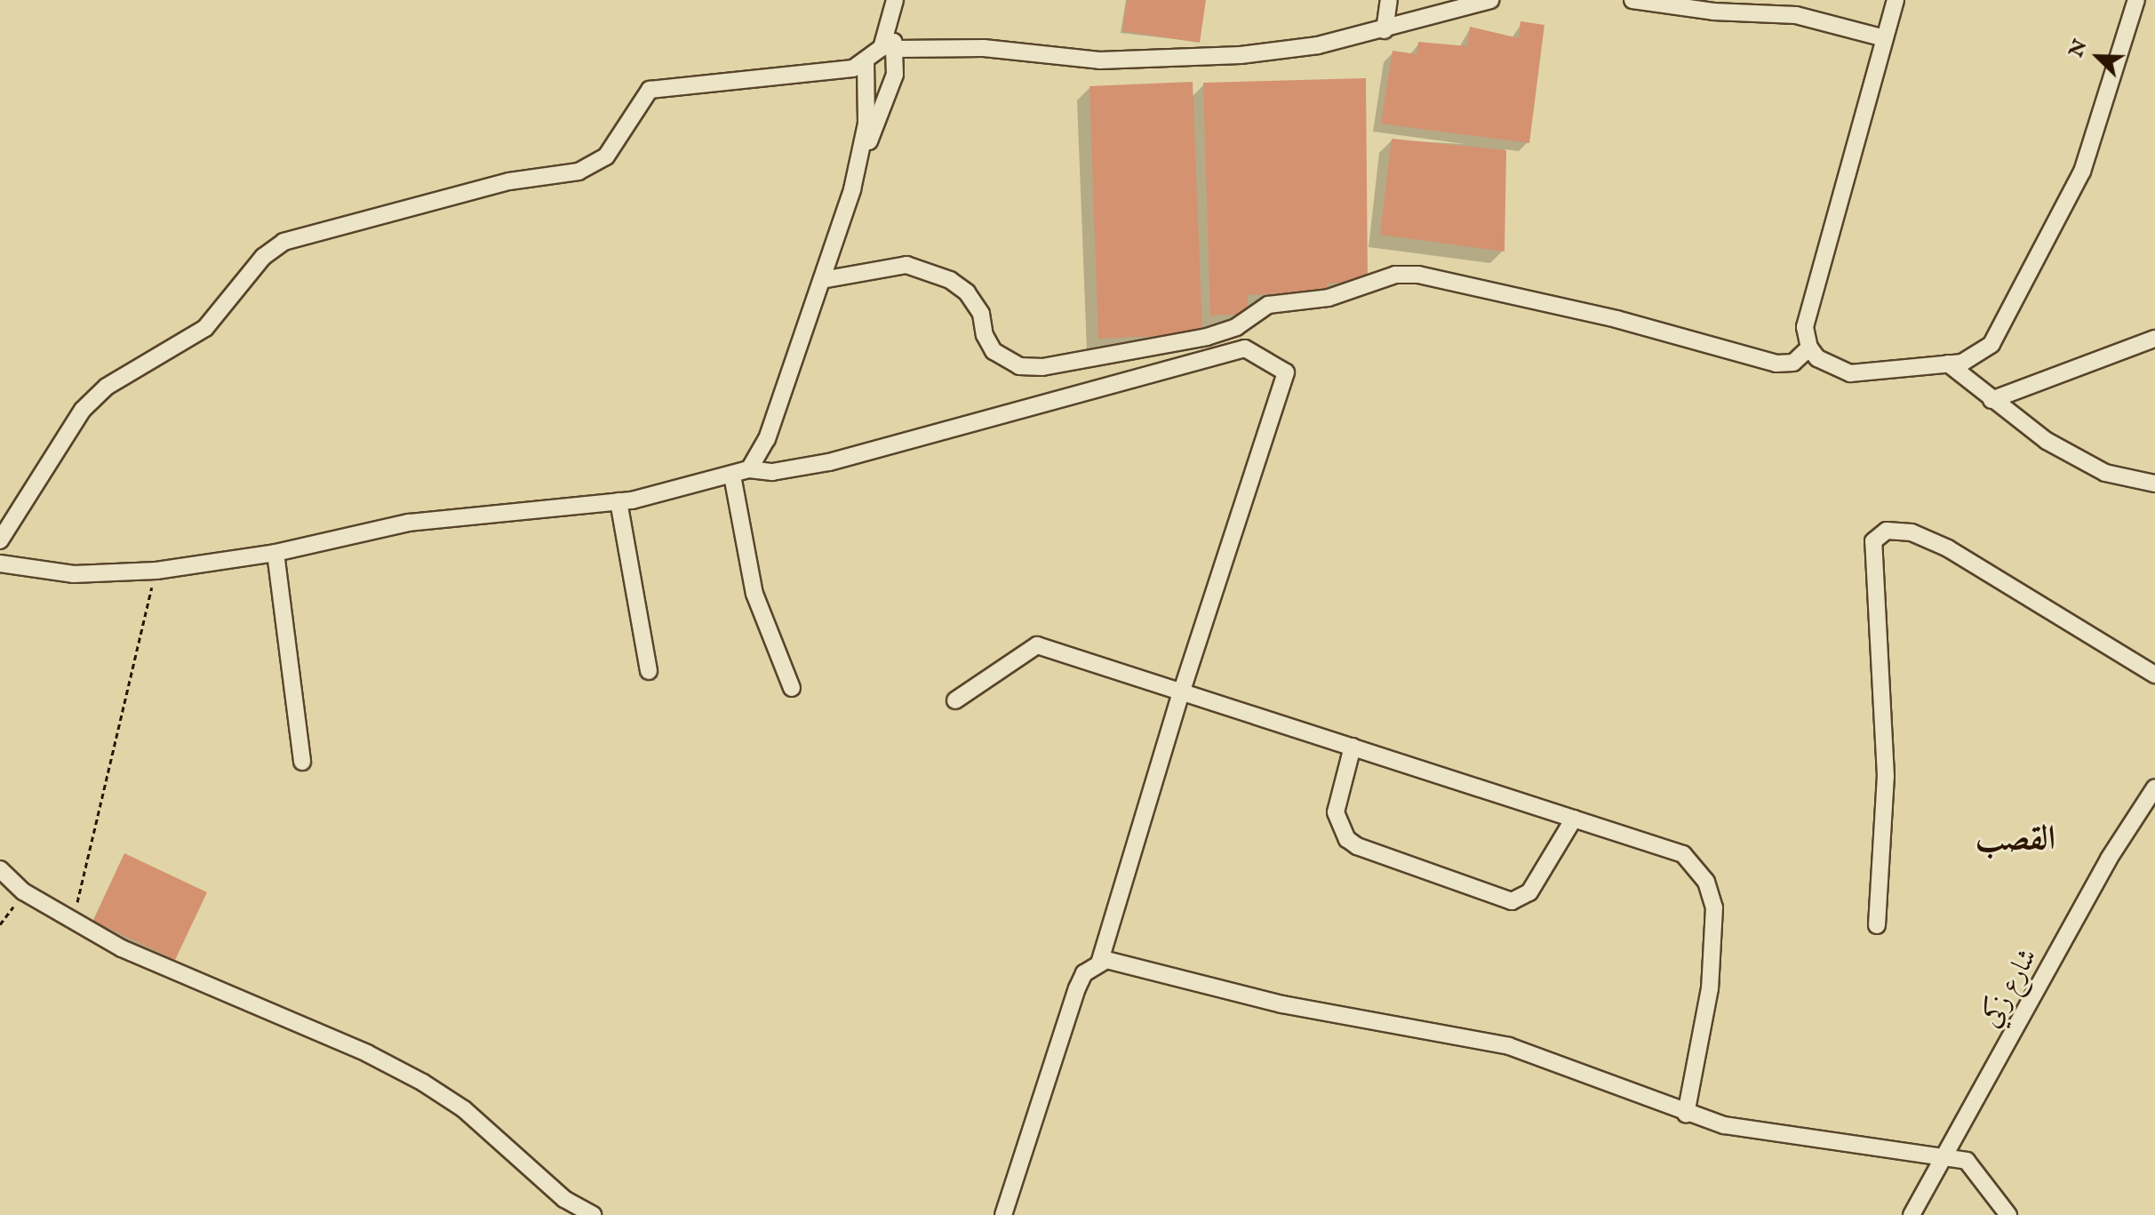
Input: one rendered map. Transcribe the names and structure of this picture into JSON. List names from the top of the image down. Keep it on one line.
{"streets":{"street":["شارع زكي"]},"districts":["القصب"],"north":"top left"}
